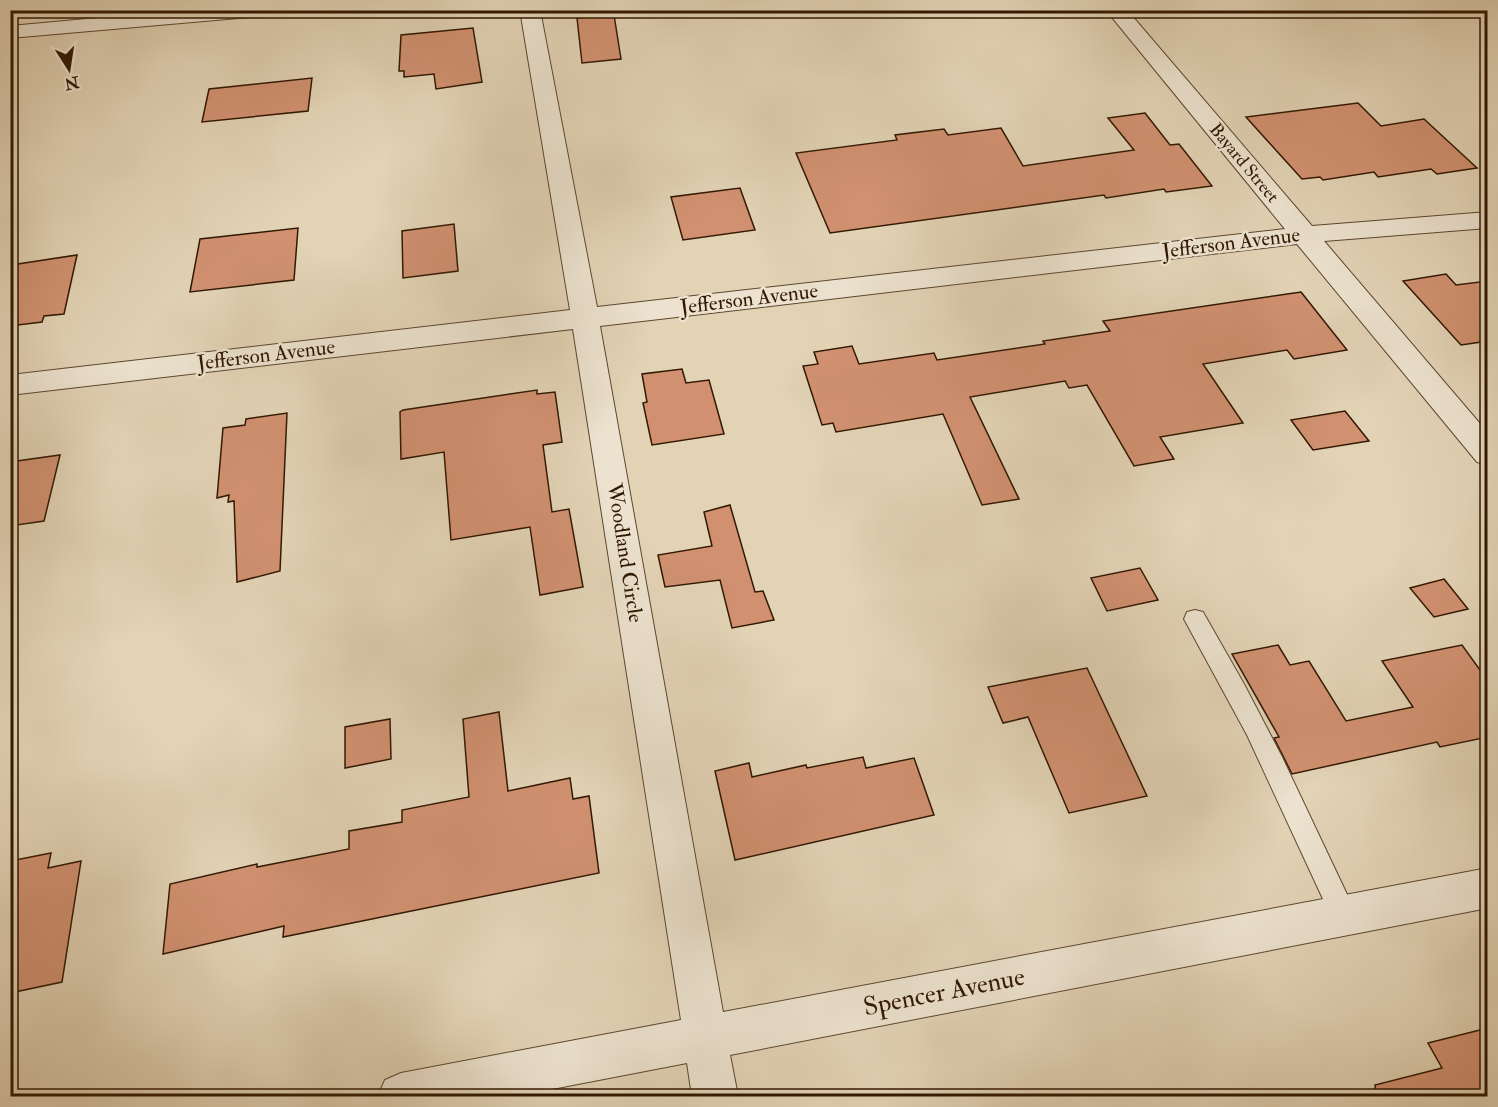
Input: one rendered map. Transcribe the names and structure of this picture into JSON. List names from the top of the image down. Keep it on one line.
{"streets":{"street":["Bayard Street","Jefferson Avenue","Woodland Circle","Spencer Avenue"]},"crossings":[["Bayard Street","Jefferson Avenue"],["Jefferson Avenue","Woodland Circle"],["Woodland Circle","Spencer Avenue"]],"north":"bottom"}
